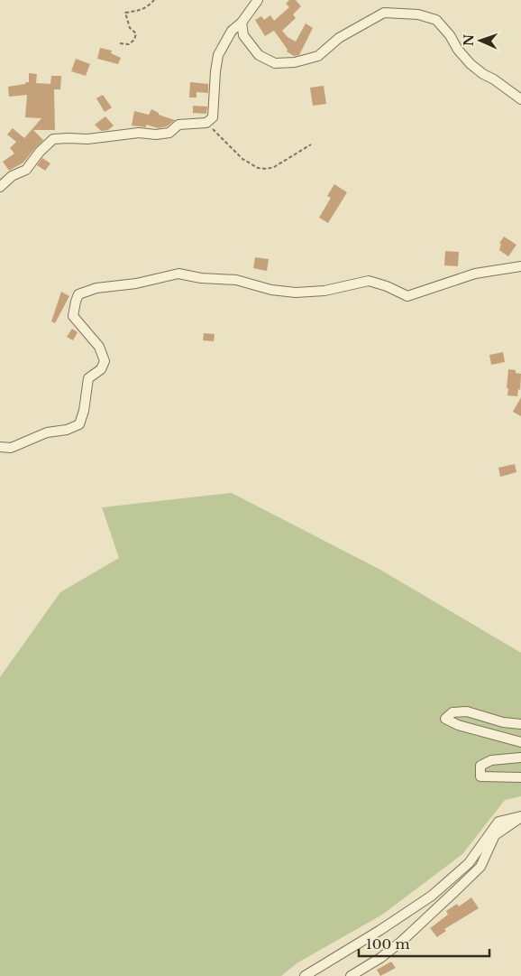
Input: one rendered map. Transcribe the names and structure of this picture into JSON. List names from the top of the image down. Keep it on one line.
{"scale_bar":"100 m","north":"left"}
